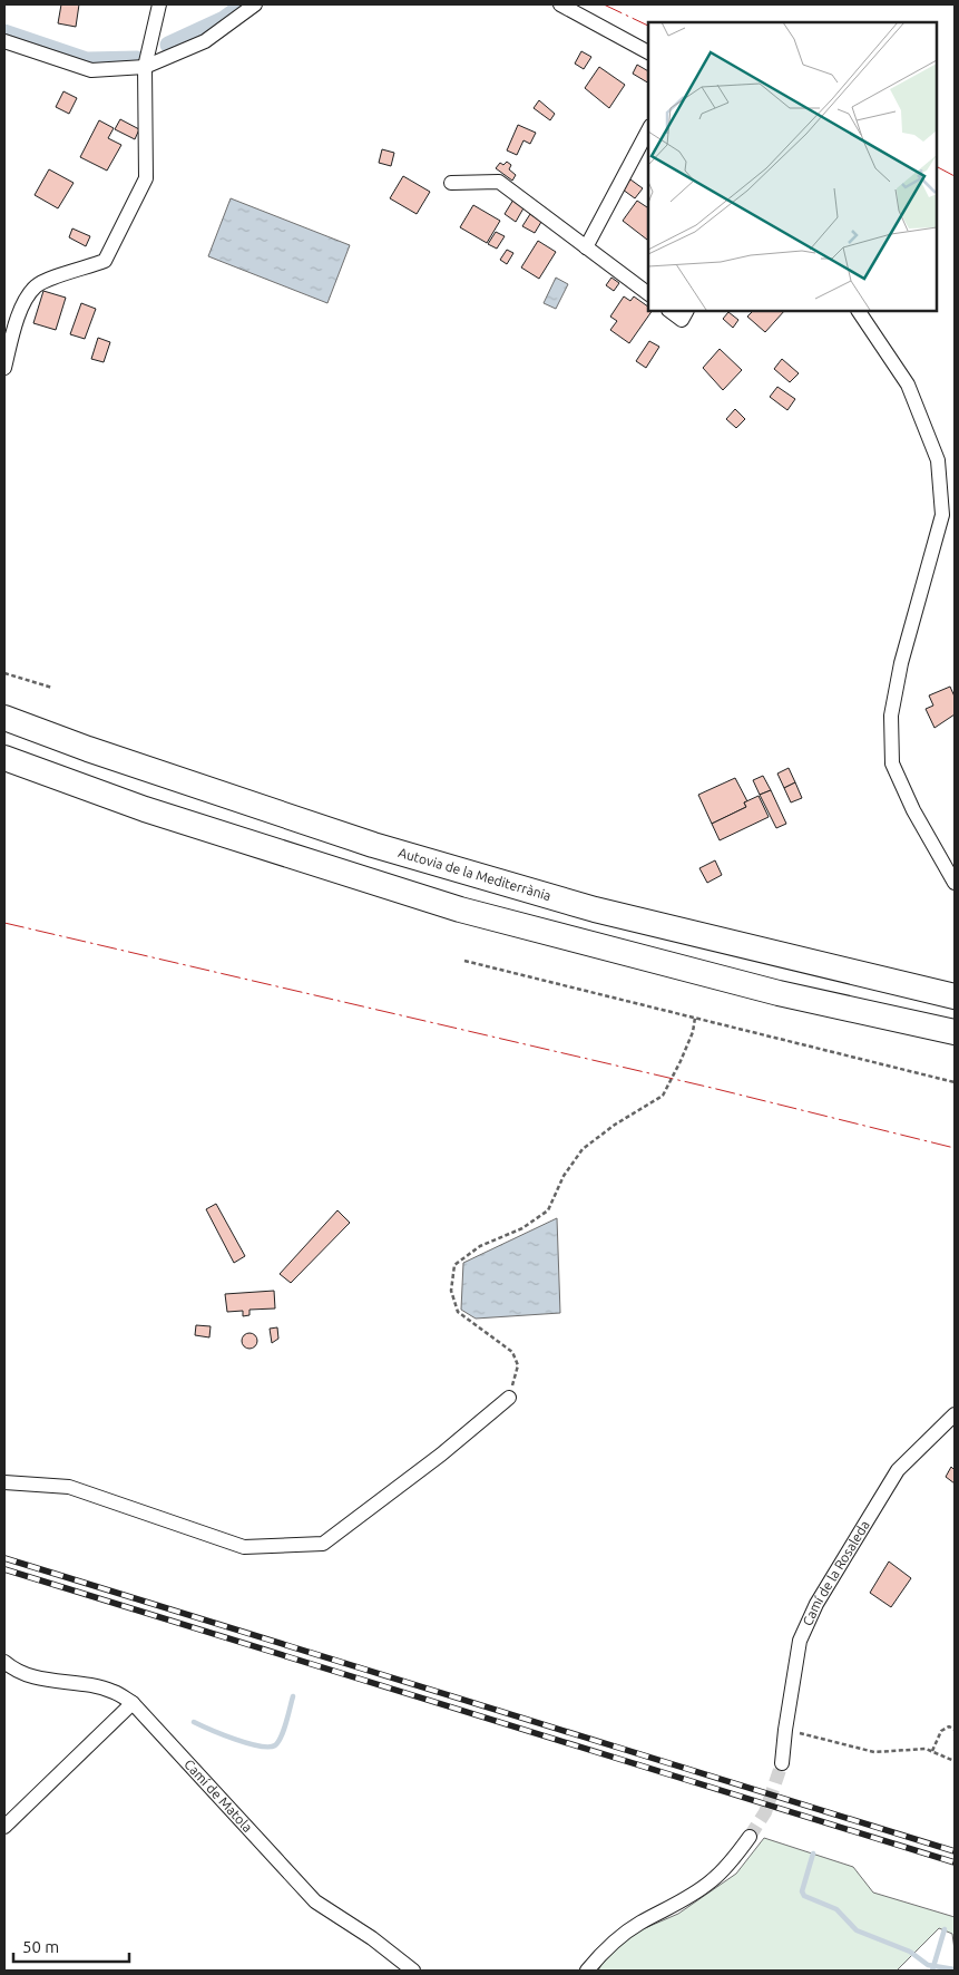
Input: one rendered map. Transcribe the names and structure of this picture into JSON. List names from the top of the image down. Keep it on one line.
{"streets":{"highway":["Autovia de la Mediterrània"],"street":["Camí de la Rosaleda","Camí de Matola"]},"scale_bar":"50 m"}
